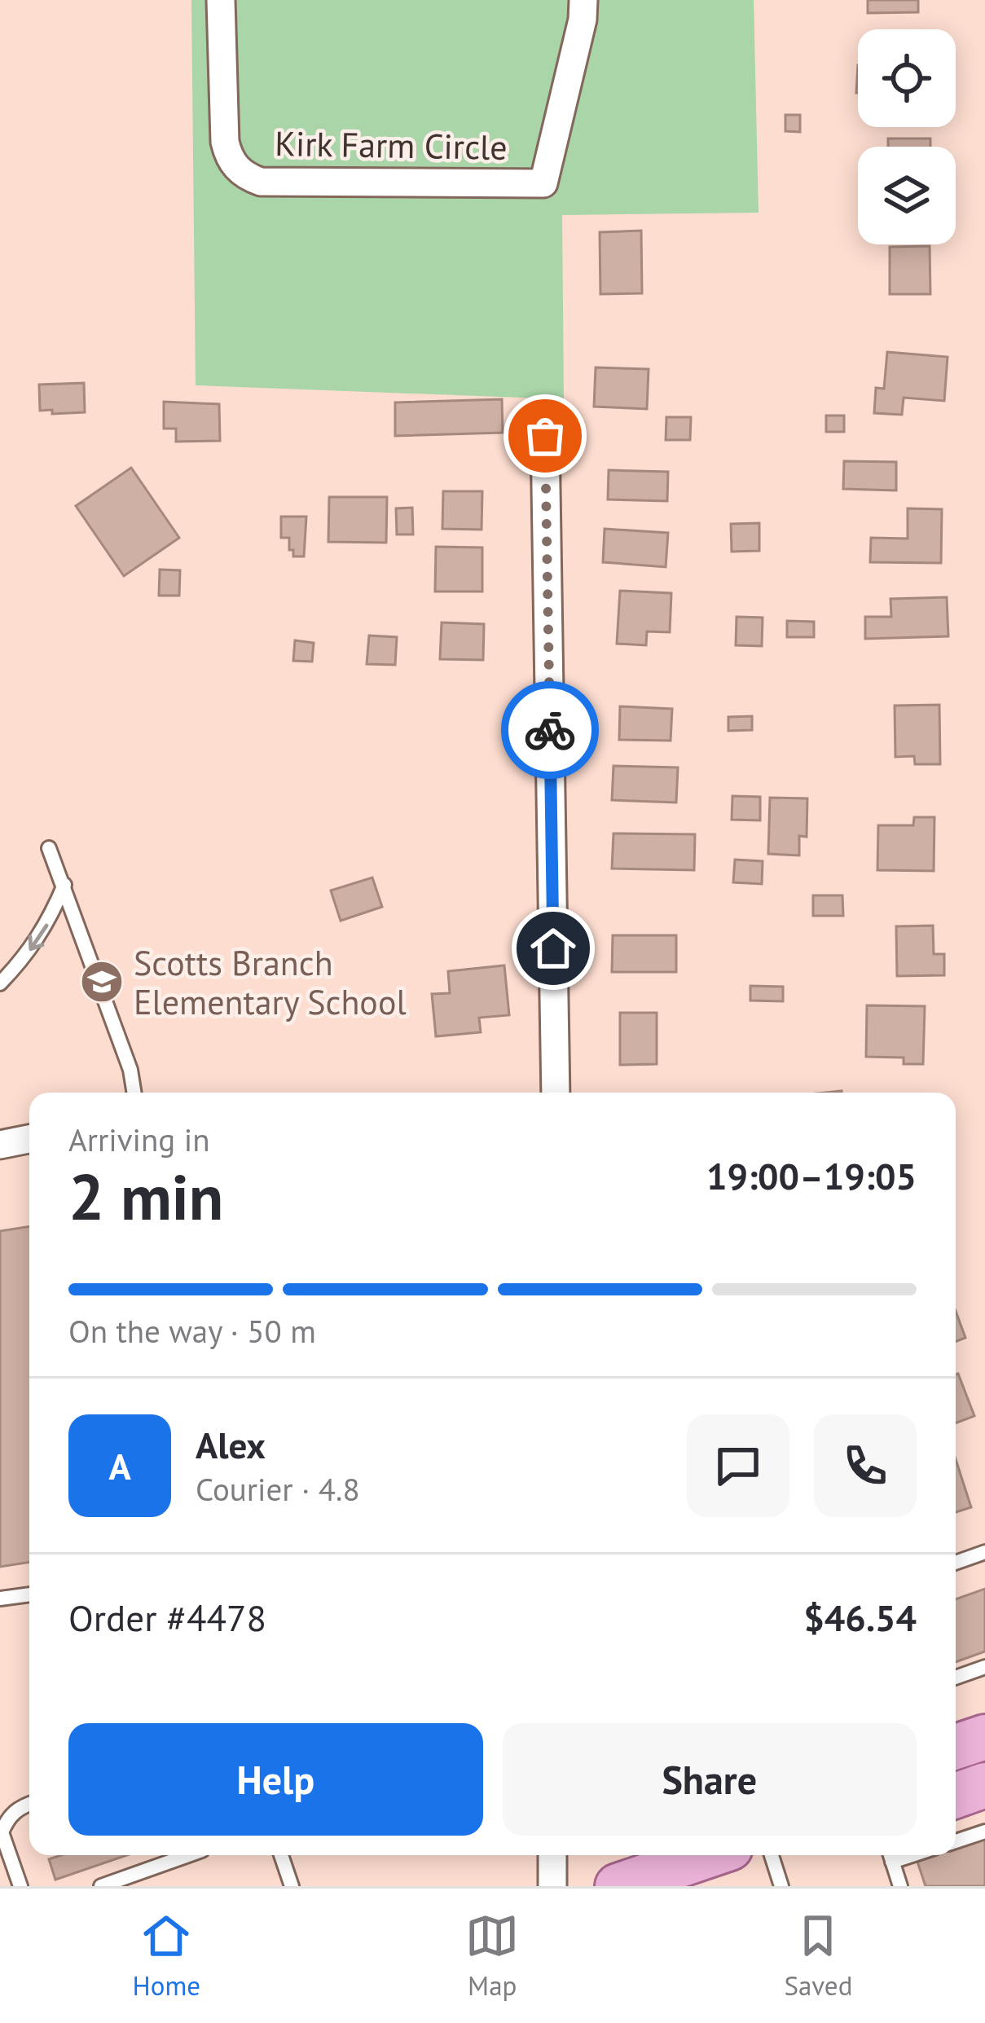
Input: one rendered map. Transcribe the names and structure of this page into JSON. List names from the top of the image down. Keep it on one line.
{"streets":{"street":["Kirk Farm Circle"]},"places":{"school or university":["Scotts Branch Elementary School"]},"page":{"heading":["2 min","Arriving in","19:00–19:05"],"panel":["Alex","Courier · 4.8","Order #4478","$46.54"],"bar":"On the way · 50 m","round":"A","buttons":["Help","Share"],"tabs":["Home","Map","Saved"]}}
